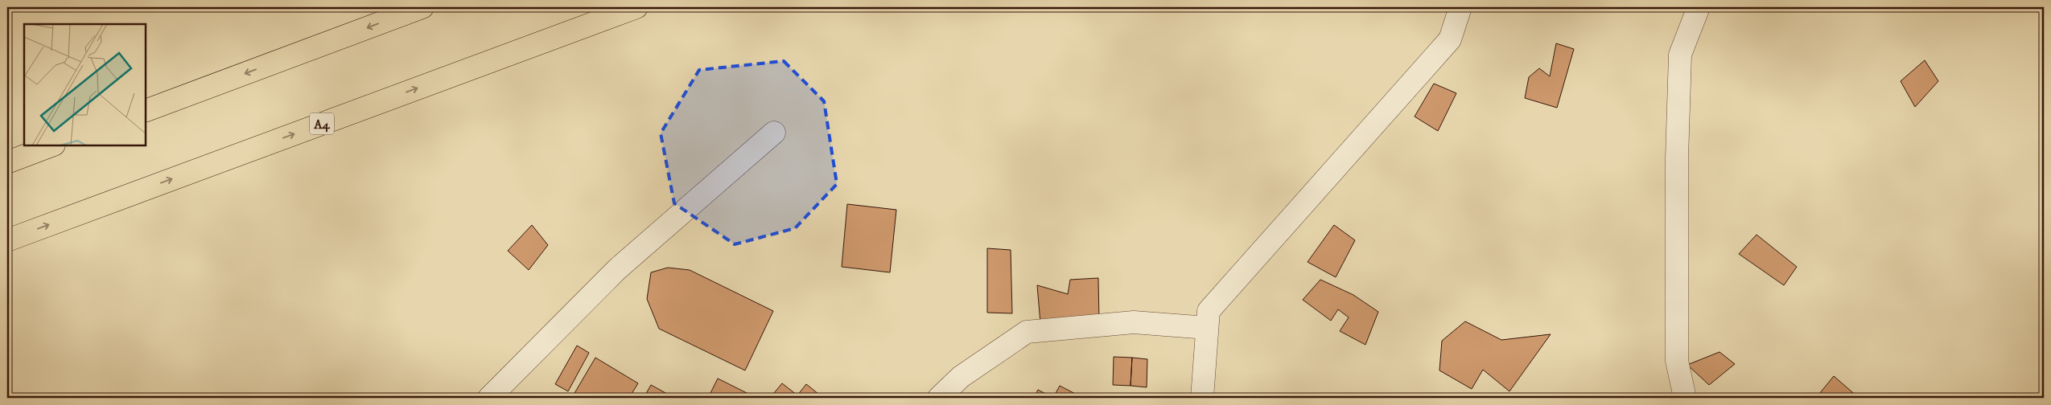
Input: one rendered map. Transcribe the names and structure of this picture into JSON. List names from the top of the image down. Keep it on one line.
{"streets":{"highway":["A4"]}}
